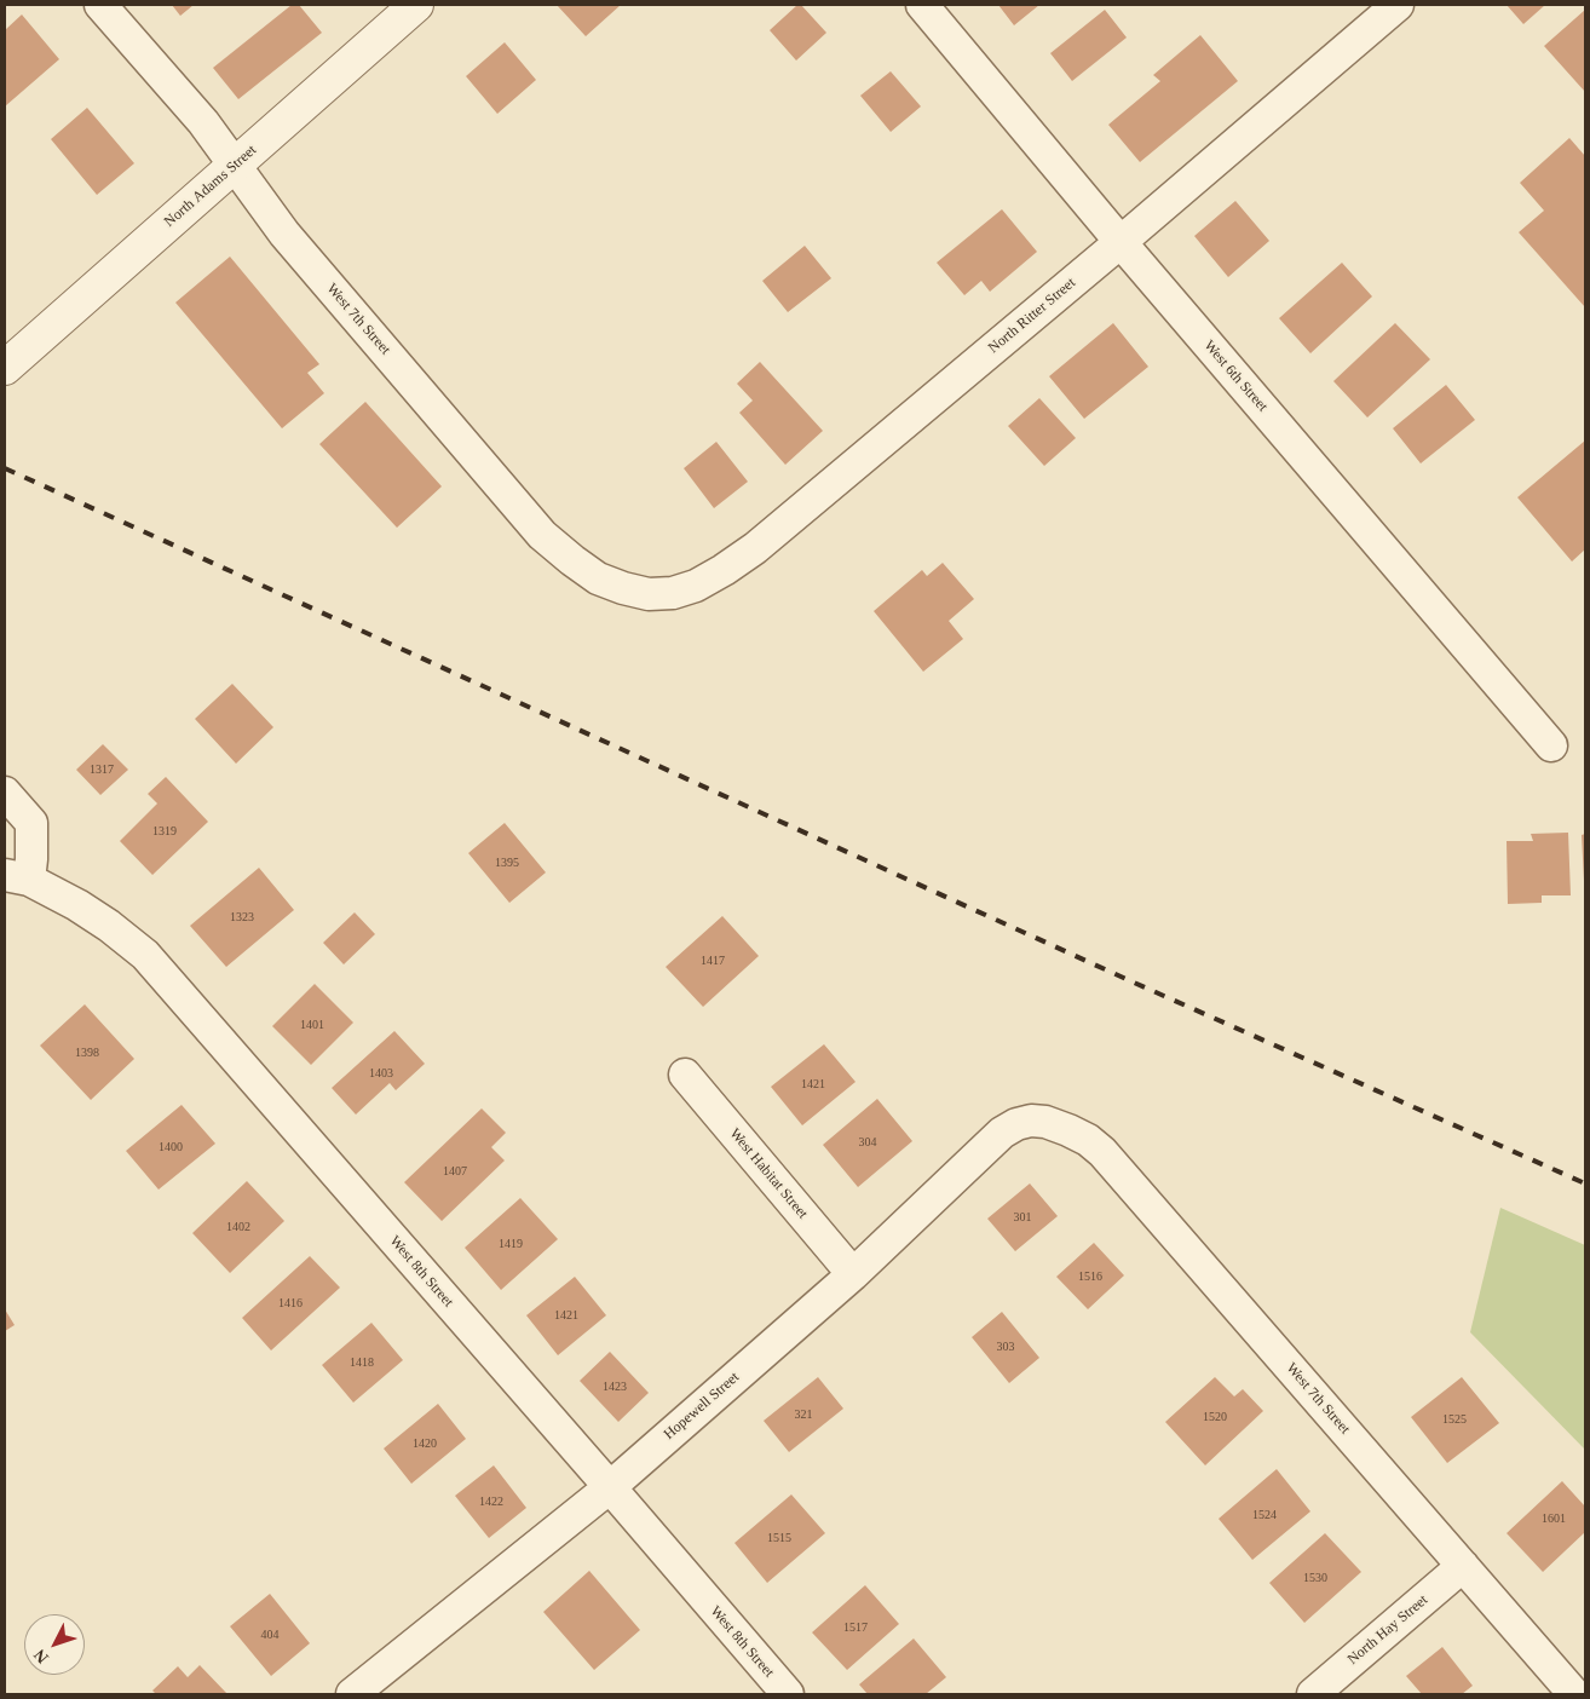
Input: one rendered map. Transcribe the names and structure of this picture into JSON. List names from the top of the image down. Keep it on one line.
{"streets":{"street":["North Adams Street","North Ritter Street","West 7th Street","West 6th Street","West Habitat Street","West 8th Street","Hopewell Street","North Hay Street"]},"crossings":[["North Adams Street","West 7th Street"],["North Ritter Street","West 7th Street"],["North Ritter Street","West 6th Street"],["West 7th Street","Hopewell Street"],["West 7th Street","North Hay Street"],["West Habitat Street","Hopewell Street"],["West 8th Street","Hopewell Street"]],"house_numbers":["1317","1319","1395","1323","1417","1401","1398","1403","1421","304","1400","1407","301","1402","1419","1516","1416","1421","303","1418","1423","321","1520","1525","1420","1422","1524","1601","1515","1530","1517","404"],"north":"bottom left"}
